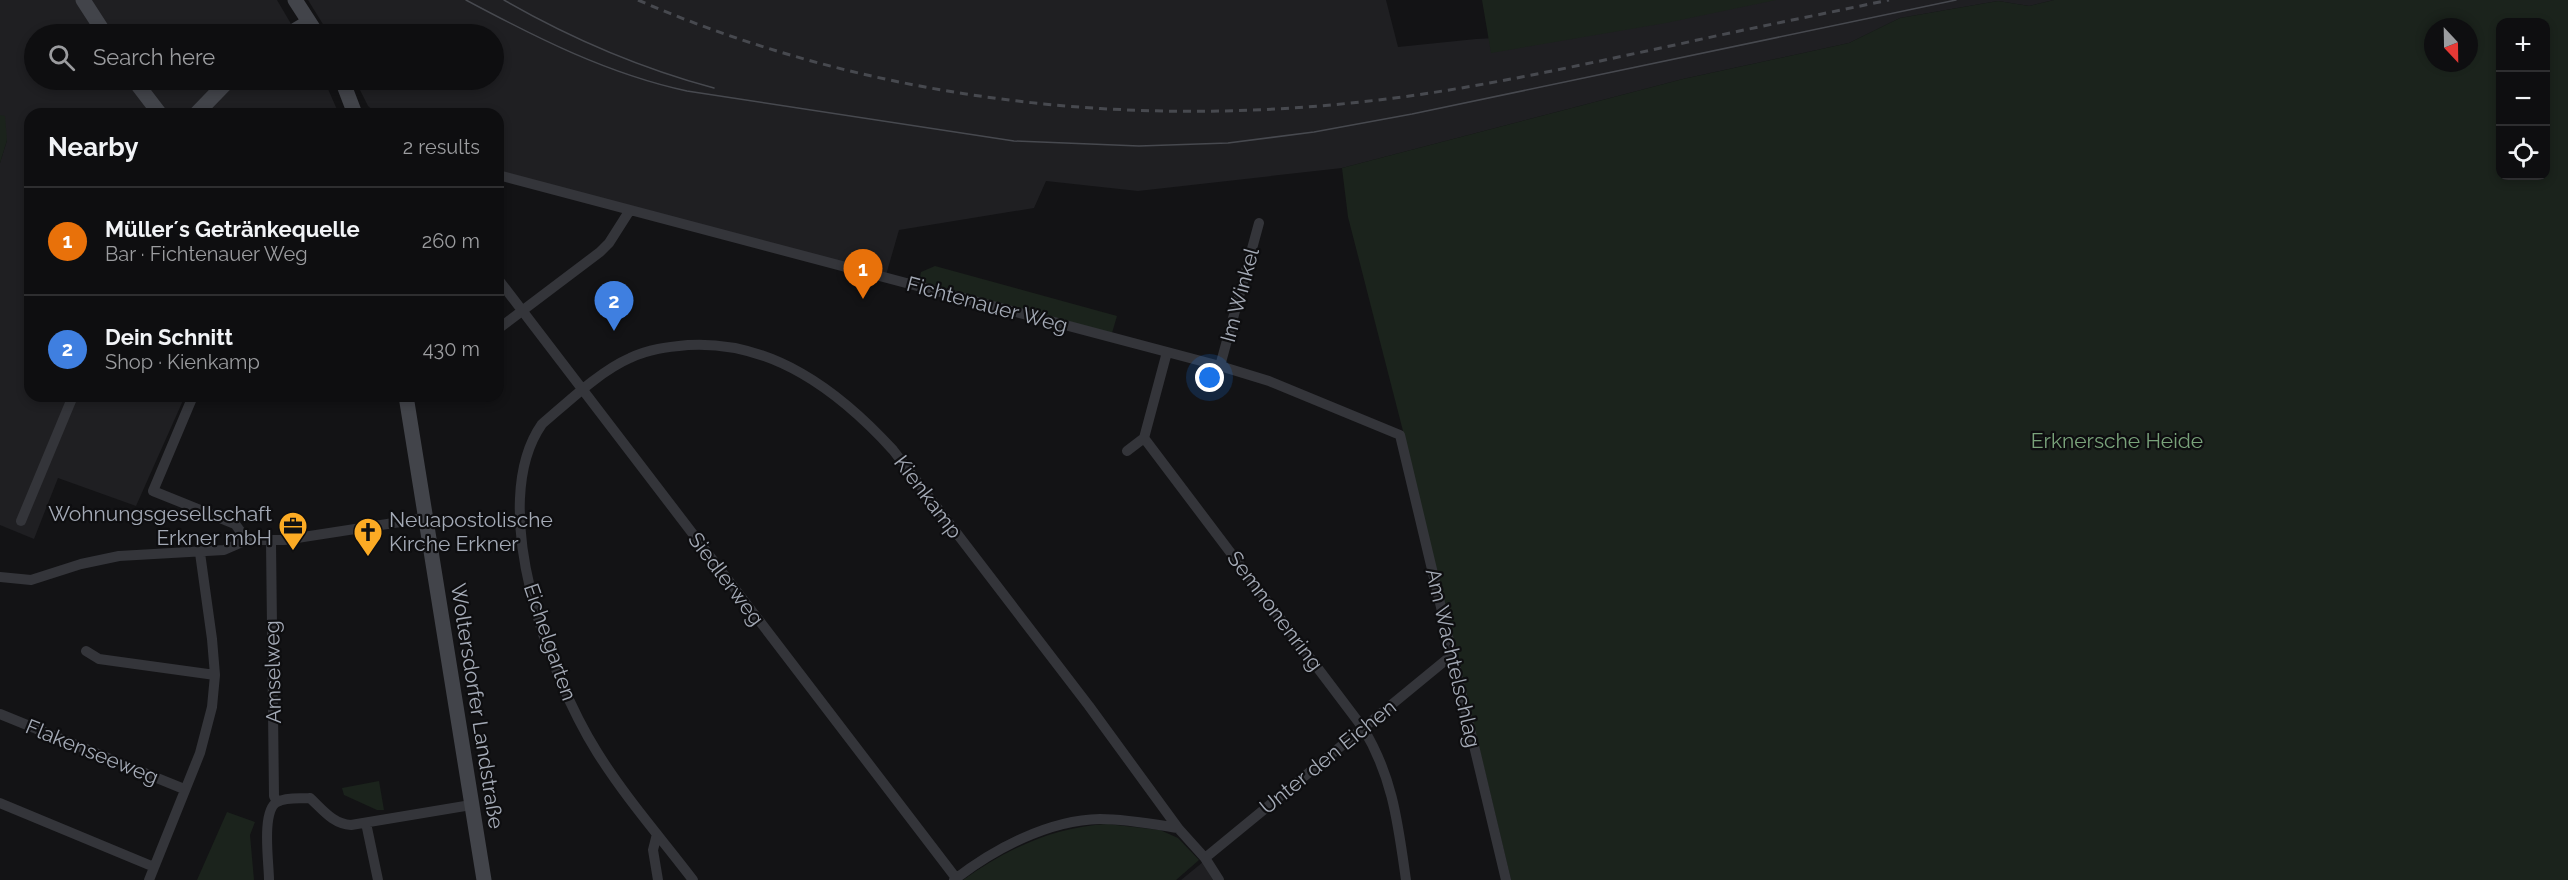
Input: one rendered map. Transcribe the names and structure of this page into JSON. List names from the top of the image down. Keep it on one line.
{"streets":{"main road":["Woltersdorfer Landstraße"],"street":["Im Winkel","Fichtenauer Weg","Kienkamp","Siedlerweg","Semnonenring","Eichelgarten","Am Wachtelschlag","Amselweg","Flakenseeweg","Unter den Eichen"]},"crossings":[["Im Winkel","Fichtenauer Weg"],["Fichtenauer Weg","Am Wachtelschlag"],["Kienkamp","Siedlerweg"],["Kienkamp","Eichelgarten"],["Kienkamp","Unter den Eichen"],["Siedlerweg","Eichelgarten"],["Semnonenring","Unter den Eichen"],["Am Wachtelschlag","Unter den Eichen"]],"parks":["Erknersche Heide"],"places":{"office":["Wohnungsgesellschaft Erkner mbH"],"church":["Neuapostolische Kirche Erkner"]},"north":"bottom","page":{"map_buttons":["+","−"],"search":"Search here","heading":["Nearby","2 results"],"list":[{"mark":"1","name":"Müller´s Getränkequelle","note":"Bar · Fichtenauer Weg","value":"260 m"},{"mark":"2","name":"Dein Schnitt","note":"Shop · Kienkamp","value":"430 m"}],"pins":["1","2"]}}
